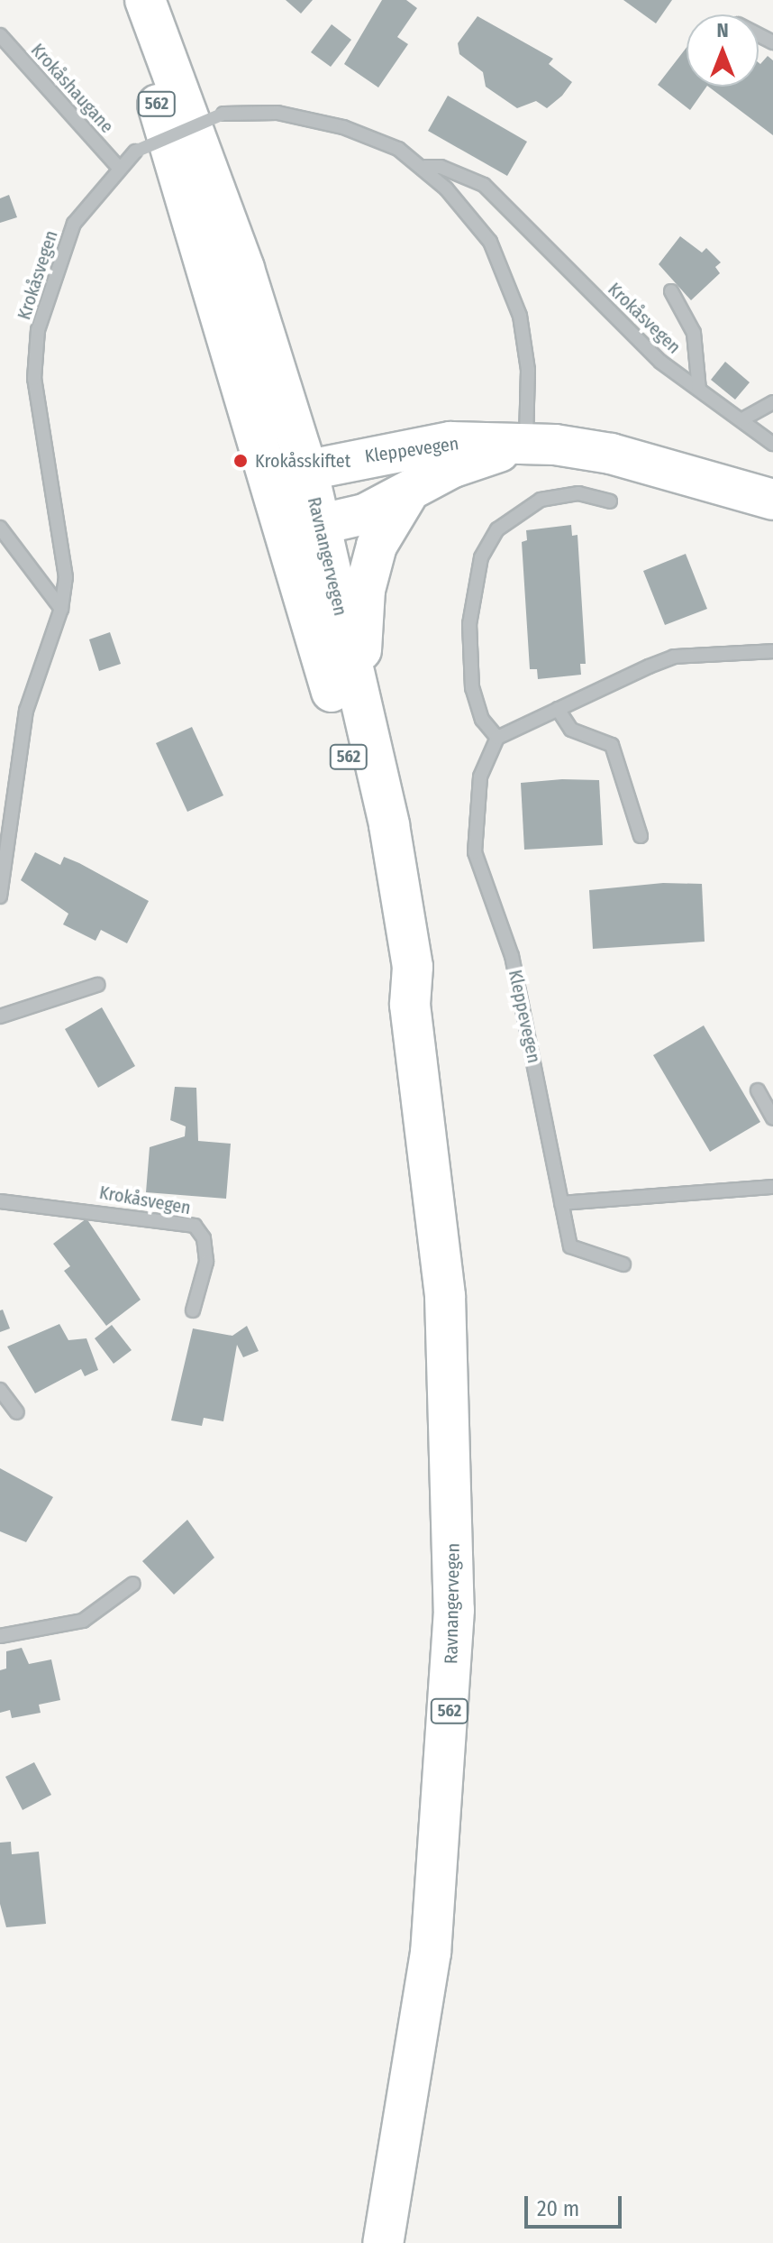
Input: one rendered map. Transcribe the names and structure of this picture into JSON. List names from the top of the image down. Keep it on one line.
{"streets":{"main road":["562","Kleppevegen","Ravnangervegen"],"street":["Krokåshaugane","Krokåsvegen"]},"crossings":[["Krokåshaugane","Krokåsvegen"],["Krokåsvegen","Kleppevegen"],["Kleppevegen","Ravnangervegen"]],"places":["Krokåsskiftet"],"scale_bar":"20 m","north":"top"}
